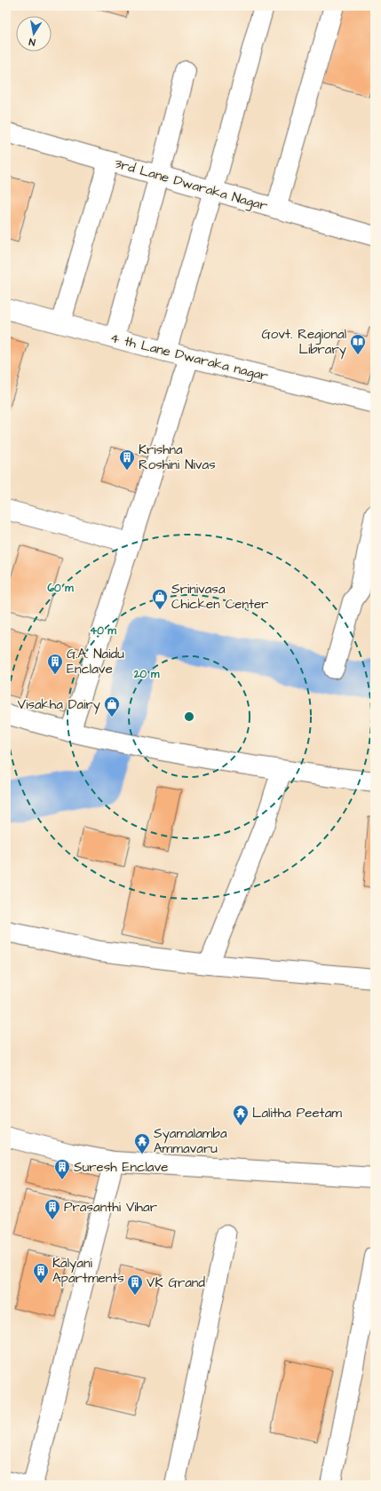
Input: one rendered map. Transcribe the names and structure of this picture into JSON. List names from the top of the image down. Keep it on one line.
{"streets":{"street":["3rd Lane Dwaraka Nagar","4 th Lane Dwaraka nagar"]},"places":{"library":["Govt. Regional Library"],"building":["Krishna Roshini Nivas","G.A. Naidu Enclave","Suresh Enclave","Prasanthi Vihar","Kalyani Apartments","VK Grand"],"shop":["Srinivasa Chicken Center","Visakha Dairy"],"temple":["Lalitha Peetam","Syamalamba Ammavaru"]},"north":"bottom","rings":["60 m","40 m","20 m"]}
